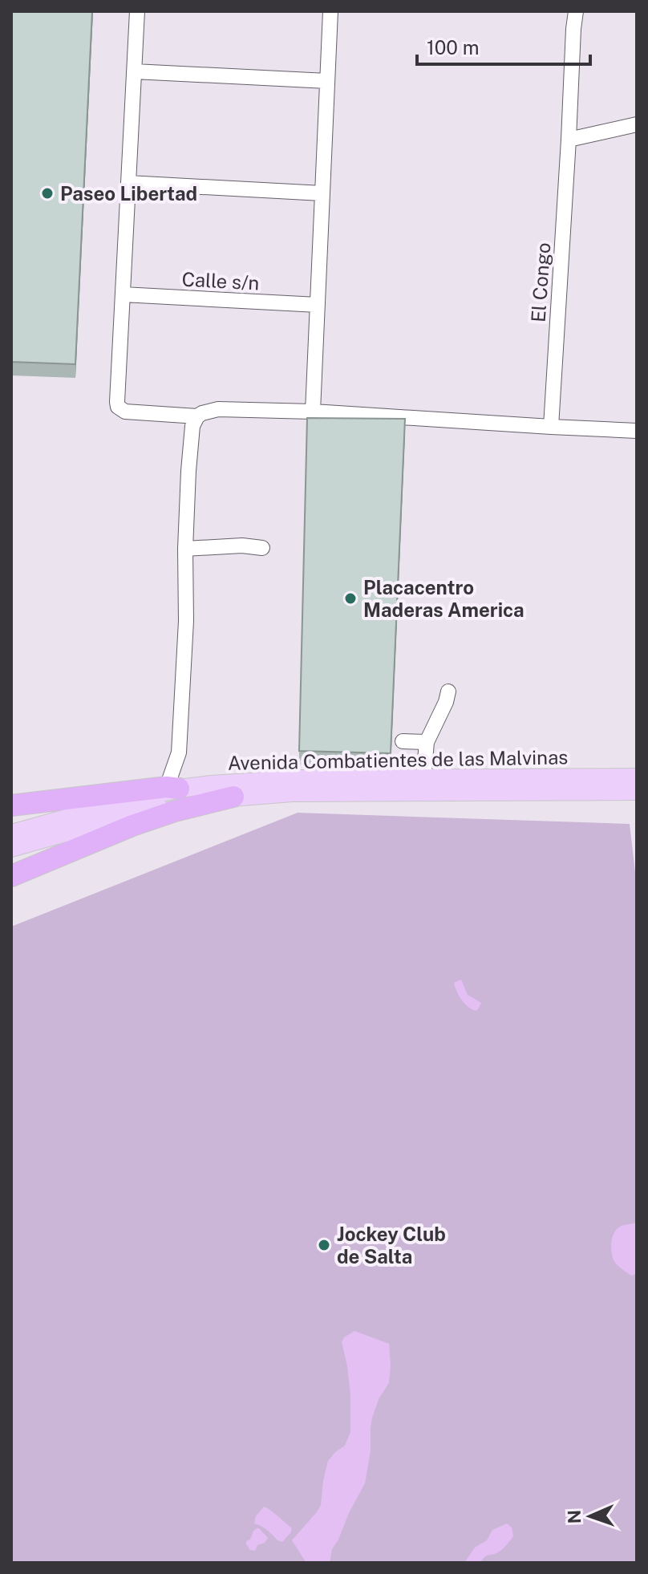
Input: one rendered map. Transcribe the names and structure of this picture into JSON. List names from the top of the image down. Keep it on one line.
{"streets":{"main road":["Avenida Combatientes de las Malvinas"],"street":["Calle s/n","El Congo"]},"places":["Paseo Libertad","Placacentro Maderas America","Jockey Club de Salta"],"scale_bar":"100 m","north":"left"}
